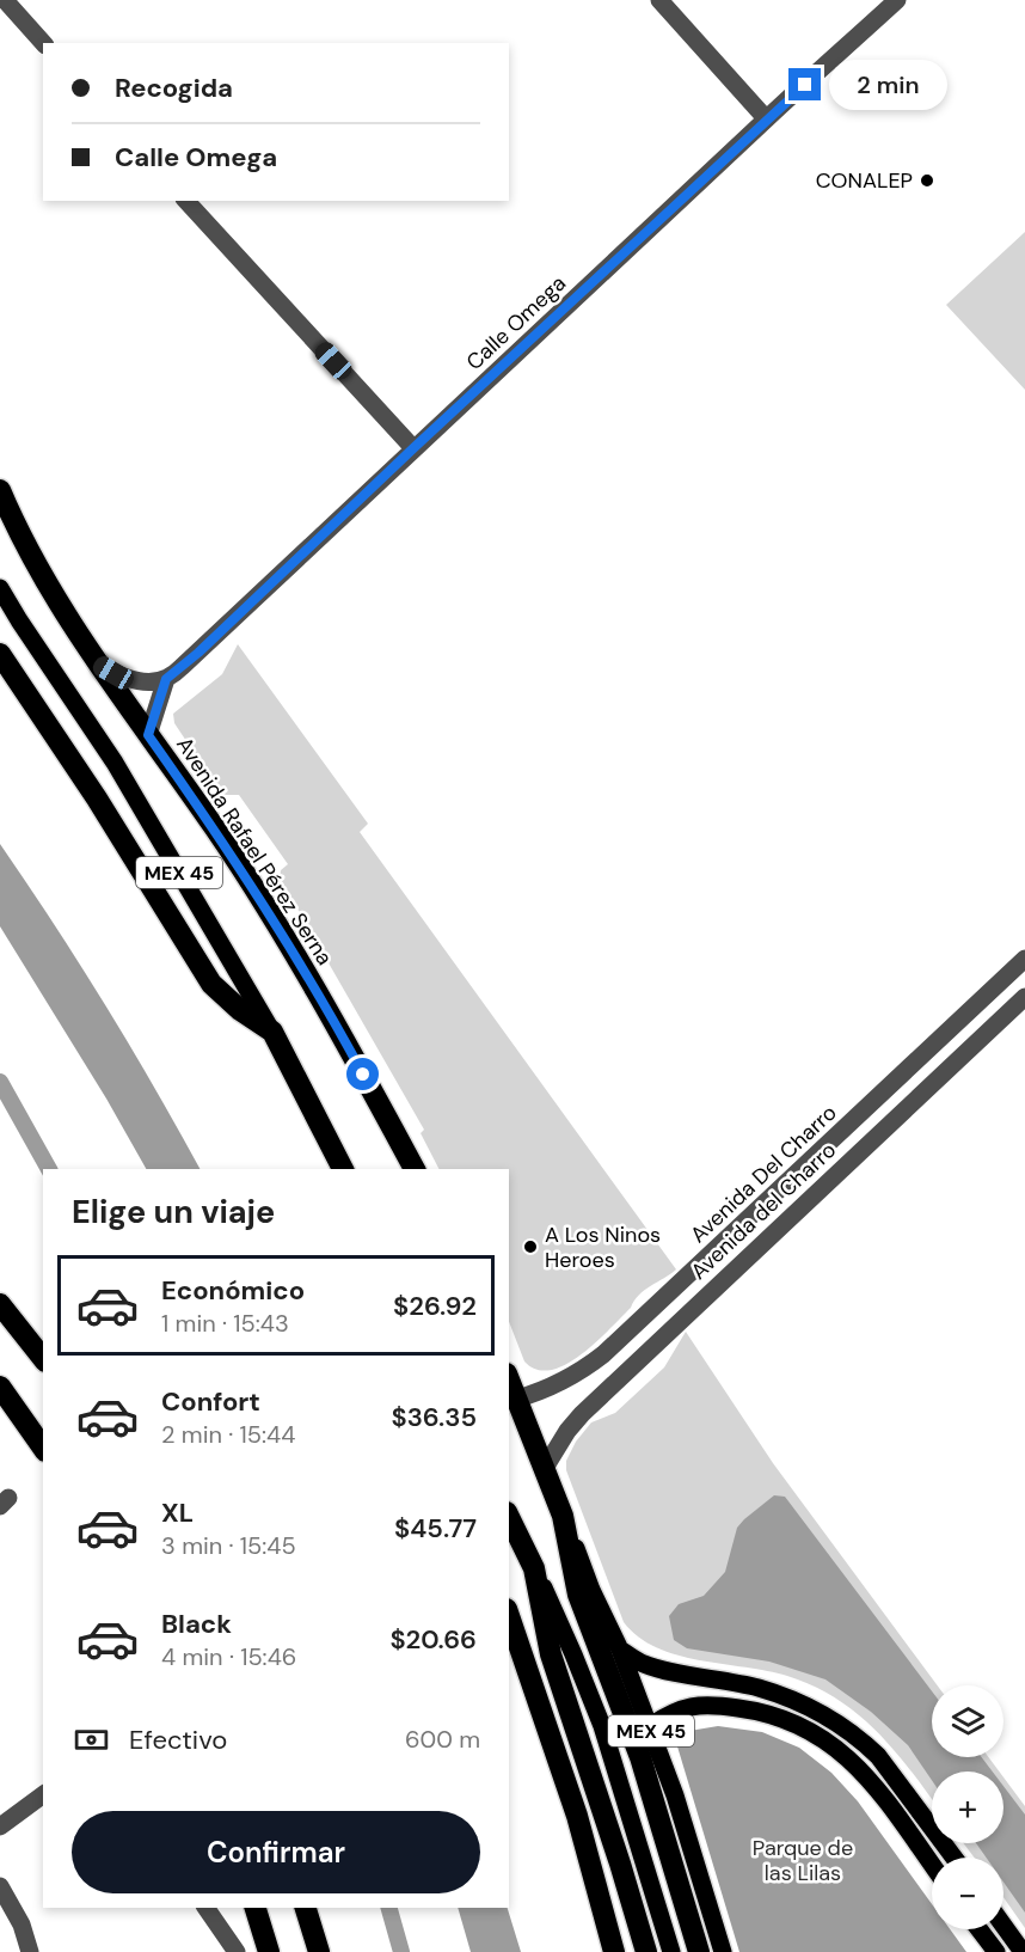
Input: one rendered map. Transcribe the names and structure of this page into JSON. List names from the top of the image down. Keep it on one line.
{"streets":{"highway":["Avenida Rafael Pérez Serna","MEX 45"],"street":["Calle Omega","Avenida Del Charro","Avenida del Charro"]},"crossings":[["MEX 45","Avenida Del Charro"],["MEX 45","Avenida del Charro"]],"parks":["Parque de las Lilas"],"places":["CONALEP","A Los Ninos Heroes"],"page":{"banner":["Recogida","Calle Omega"],"bubble":"2 min","heading":"Elige un viaje","list":[{"name":"Económico","note":"1 min · 15:43","value":"$26.92"},{"name":"Confort","note":"2 min · 15:44","value":"$36.35"},{"name":"XL","note":"3 min · 15:45","value":"$45.77"},{"name":"Black","note":"4 min · 15:46","value":"$20.66"}],"map_buttons":["+","−"],"pay":["Efectivo","600 m"],"buttons":"Confirmar"}}
